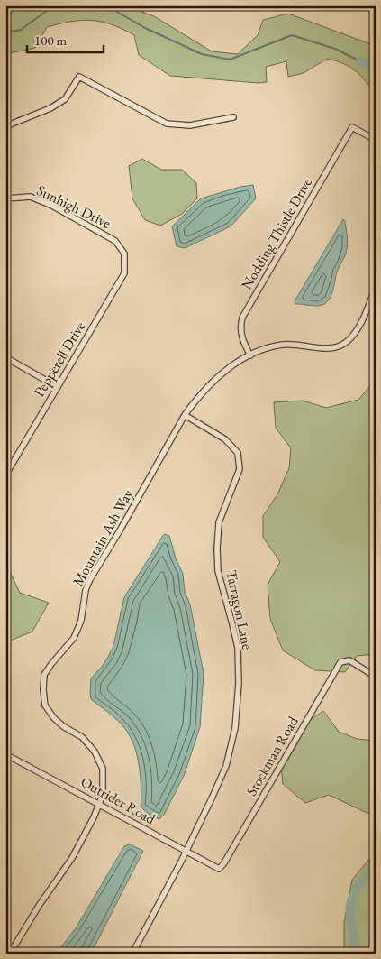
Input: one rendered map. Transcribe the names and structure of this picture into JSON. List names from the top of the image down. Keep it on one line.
{"streets":{"street":["Sunhigh Drive","Nodding Thistle Drive","Pepperell Drive","Mountain Ash Way","Tarragon Lane","Stockman Road","Outrider Road"]},"crossings":[["Sunhigh Drive","Pepperell Drive"],["Nodding Thistle Drive","Mountain Ash Way"],["Mountain Ash Way","Tarragon Lane"],["Mountain Ash Way","Outrider Road"],["Tarragon Lane","Outrider Road"],["Stockman Road","Outrider Road"]],"scale_bar":"100 m"}
